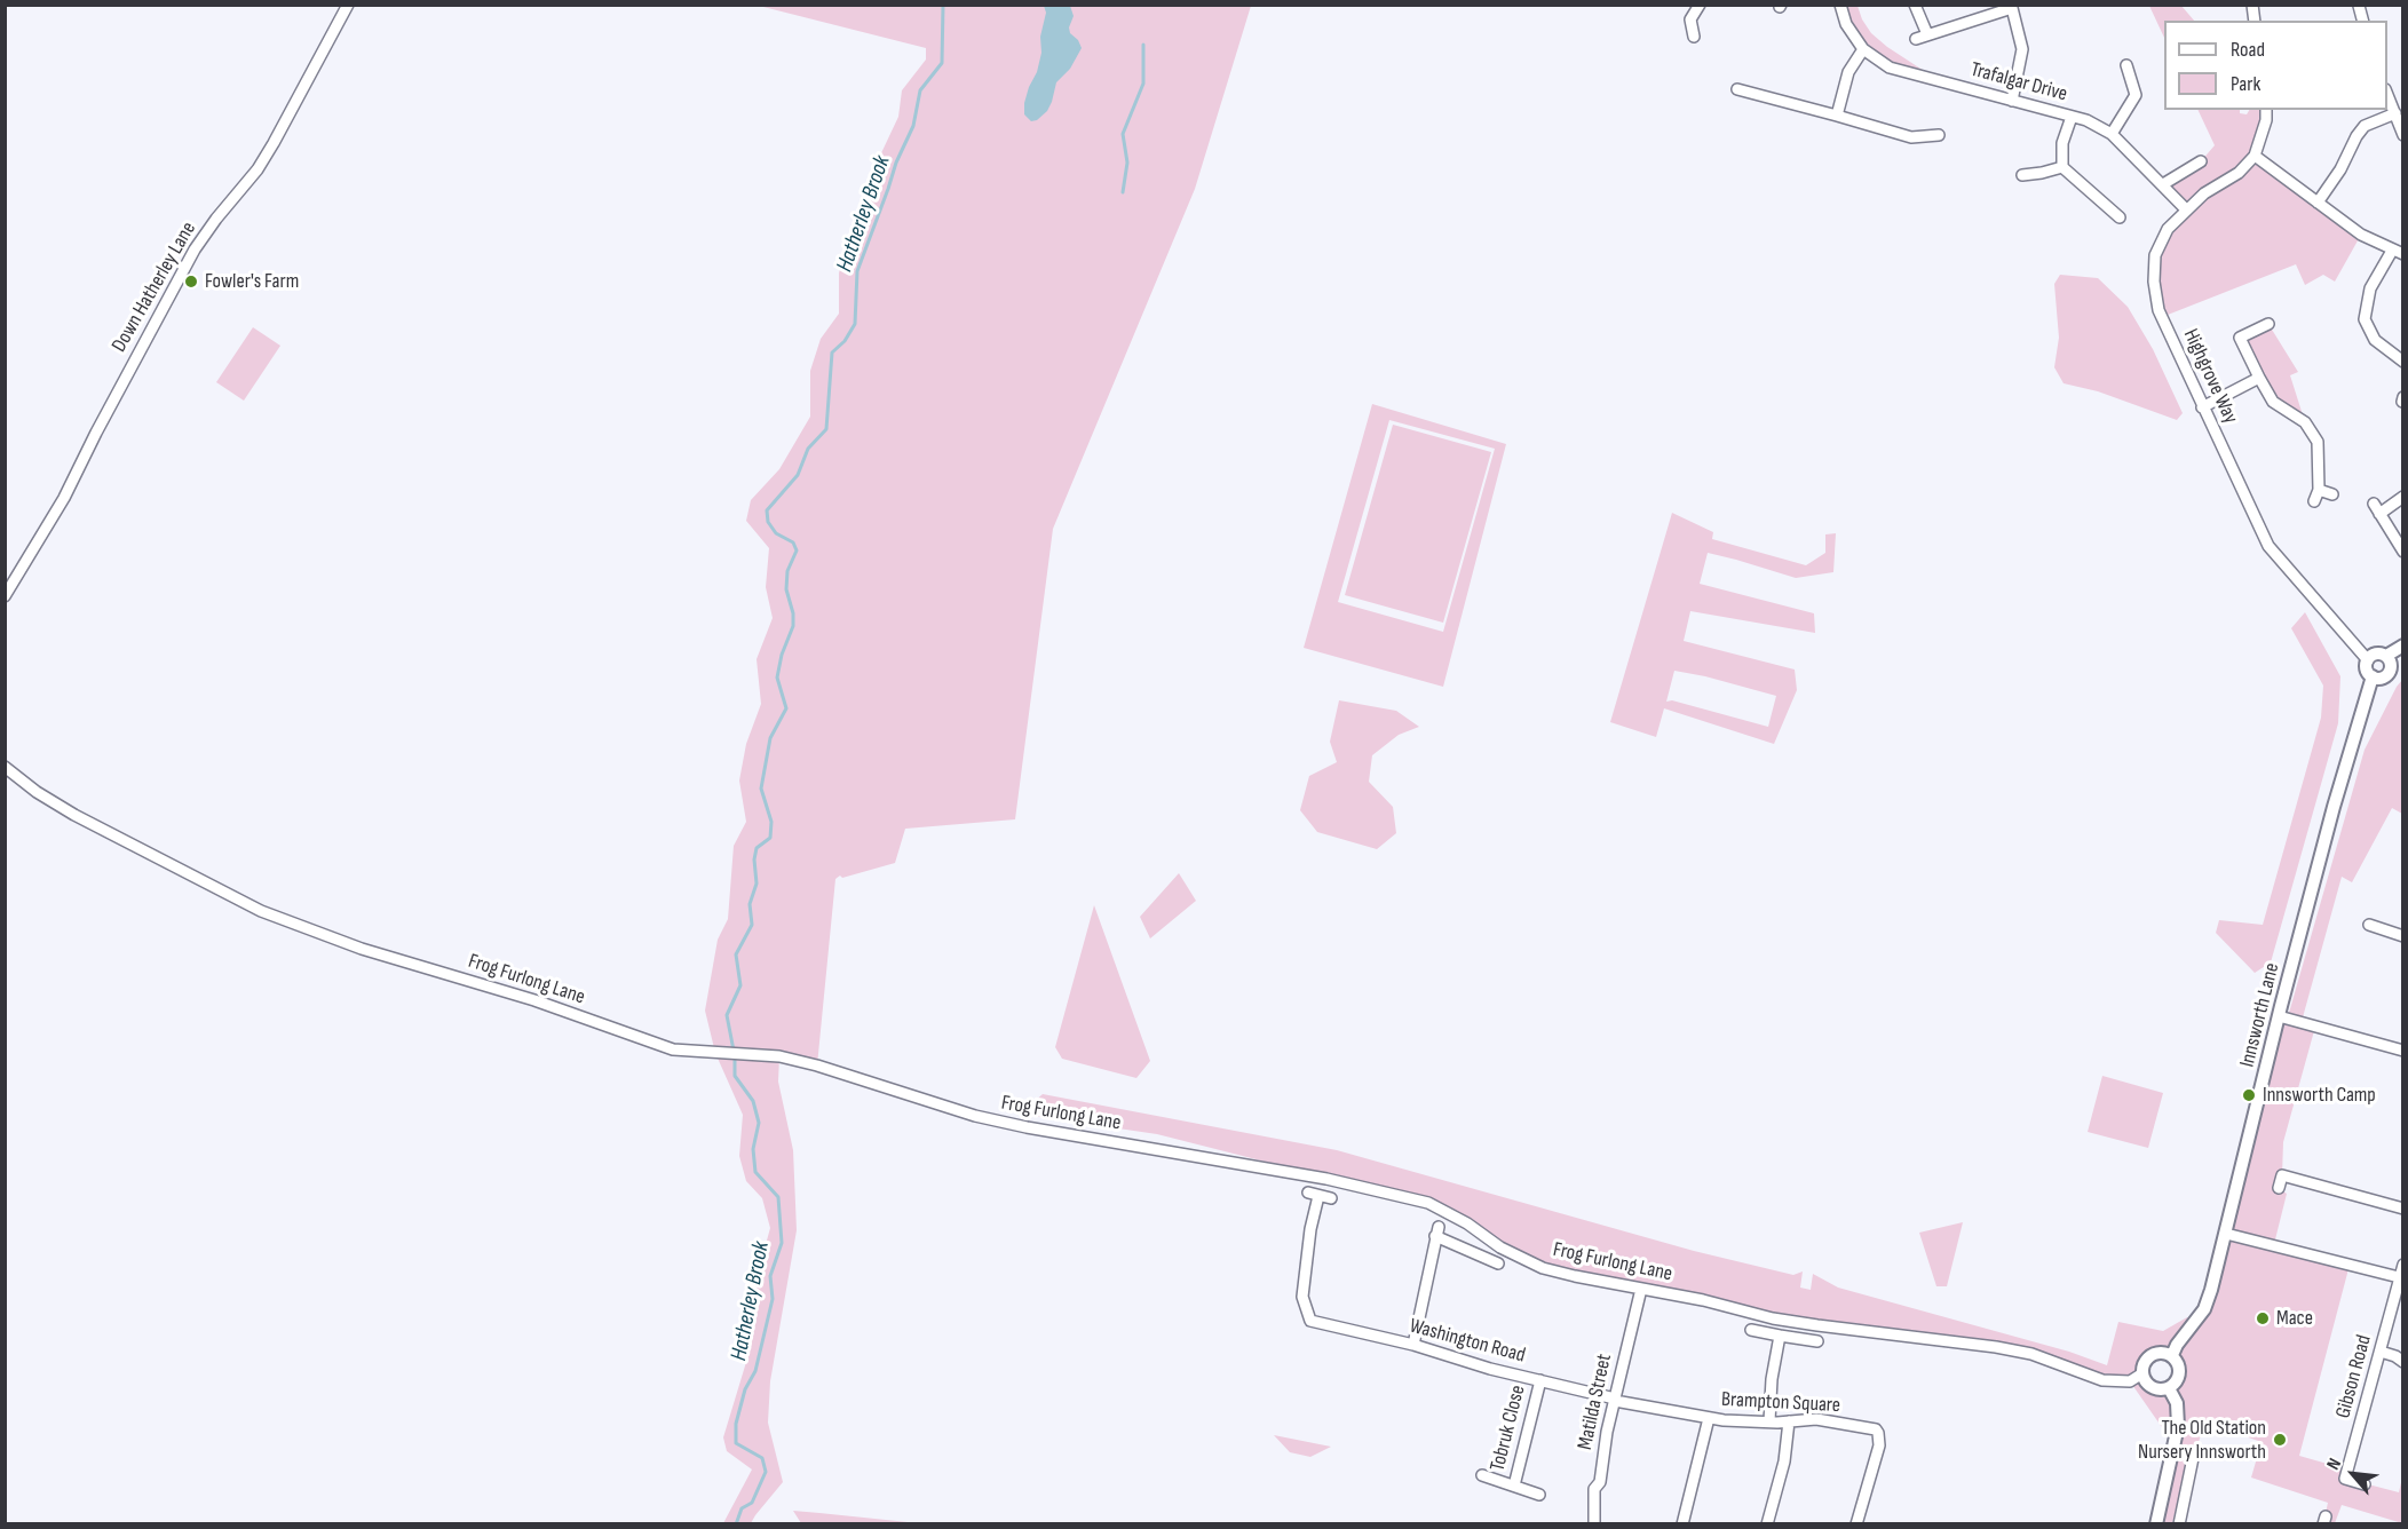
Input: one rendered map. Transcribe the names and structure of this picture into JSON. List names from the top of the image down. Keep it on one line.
{"streets":{"street":["Trafalgar Drive","Down Hatherley Lane","Highgrove Way","Frog Furlong Lane","Innsworth Lane","Washington Road","Gibson Road","Matilda Street","Brampton Square","Tobruk Close"]},"crossings":[["Trafalgar Drive","Highgrove Way"],["Highgrove Way","Innsworth Lane"],["Frog Furlong Lane","Innsworth Lane"],["Frog Furlong Lane","Matilda Street"],["Washington Road","Matilda Street"],["Washington Road","Brampton Square"],["Washington Road","Tobruk Close"],["Matilda Street","Brampton Square"]],"water":["Hatherley Brook"],"places":["Fowler's Farm","Innsworth Camp","Mace","The Old Station Nursery Innsworth"],"legend":["Road","Park"],"north":"top left"}
